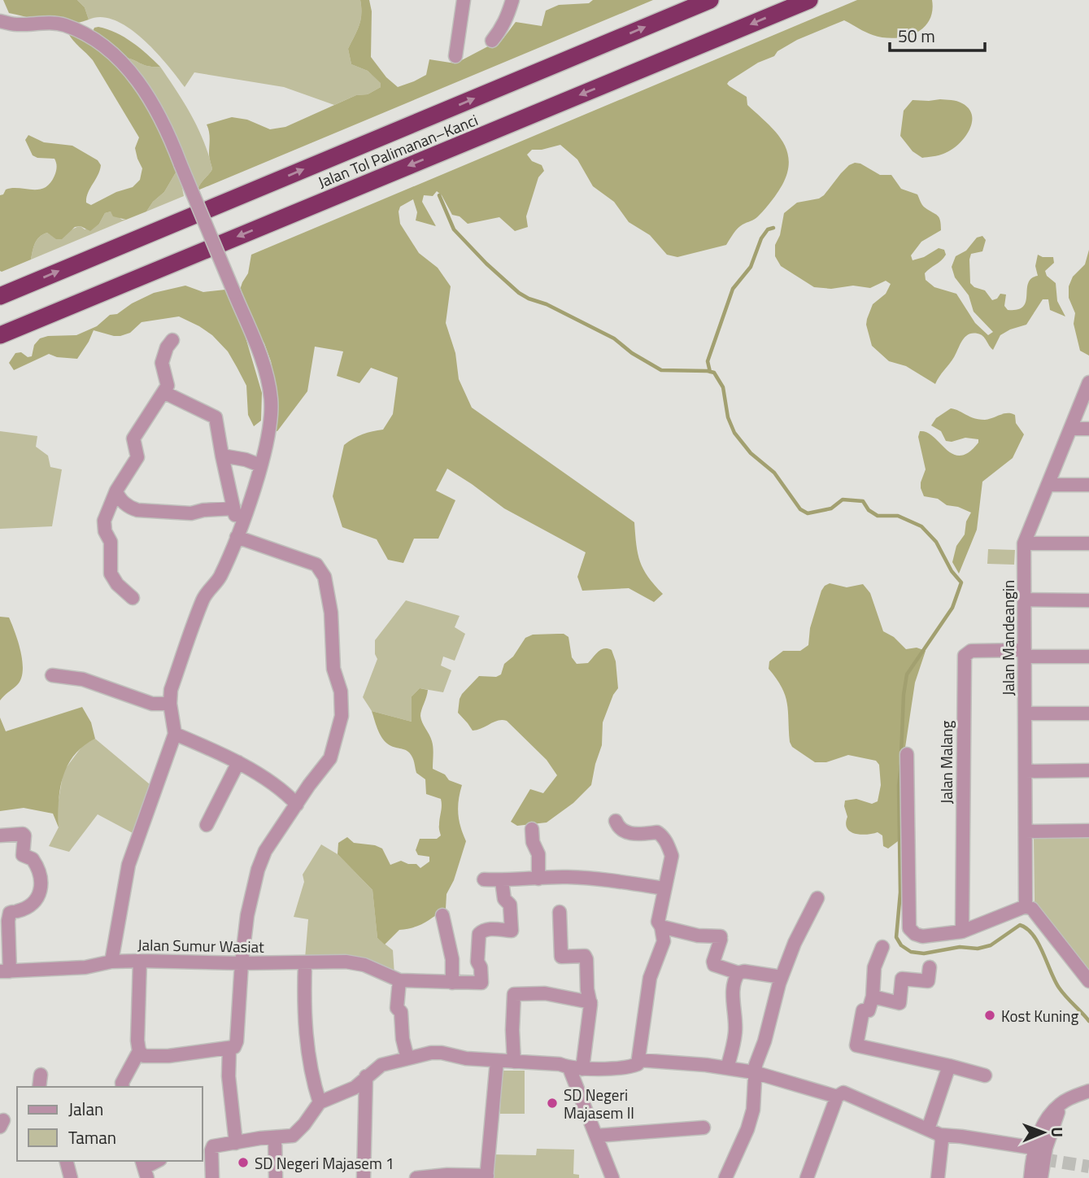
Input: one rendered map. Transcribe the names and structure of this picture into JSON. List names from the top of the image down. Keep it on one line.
{"streets":{"highway":["Jalan Tol Palimanan–Kanci"],"street":["Jalan Mandeangin","Jalan Malang","Jalan Sumur Wasiat"]},"crossings":[["Jalan Mandeangin","Jalan Malang"]],"places":["Kost Kuning","SD Negeri Majasem II","SD Negeri Majasem 1"],"legend":["Jalan","Taman"],"scale_bar":"50 m","north":"right"}
